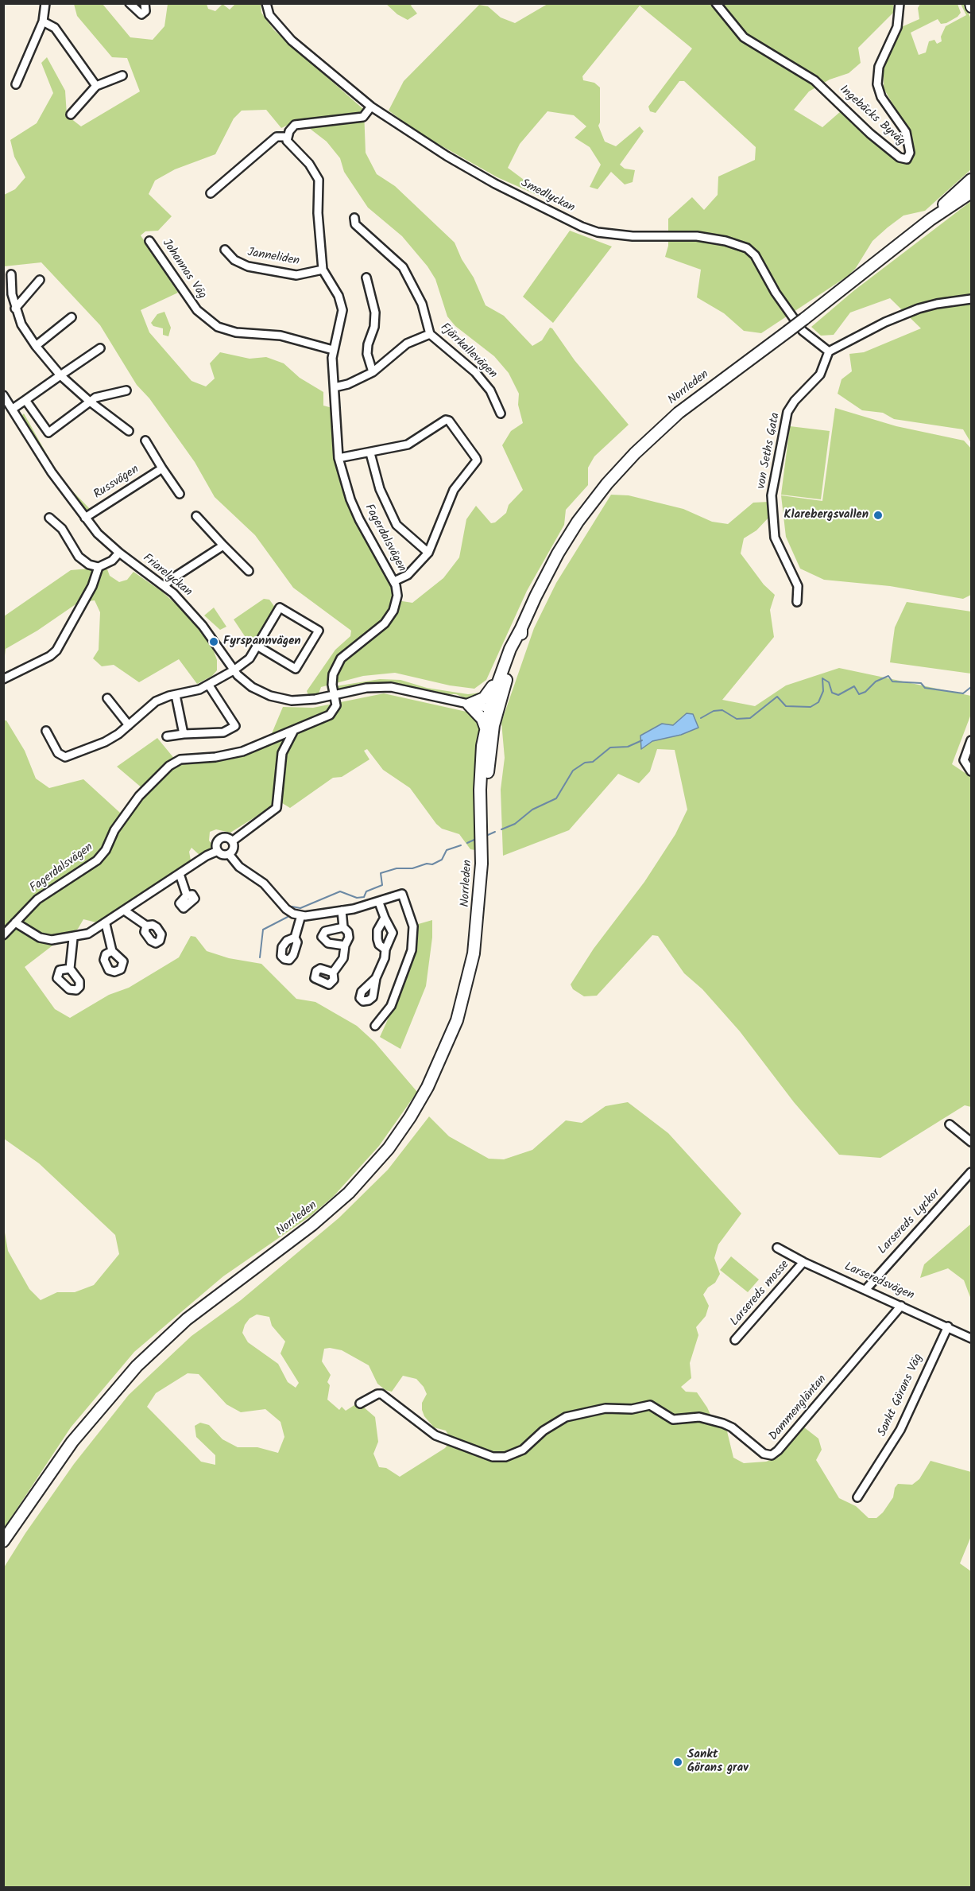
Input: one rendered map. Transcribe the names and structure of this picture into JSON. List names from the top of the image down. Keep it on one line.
{"streets":{"highway":["Norrleden"],"street":["Ingebäcks Byväg","Smedlyckan","Janneliden","Johannas Väg","Fjärrkallevägen","von Seths Gata","Russvägen","Fagerdalsvägen","Friarelyckan","Larsereds Lyckor","Larseredsvägen","Larsereds mosse","Sankt Görans Väg","Dammengläntan"]},"crossings":[["Smedlyckan","von Seths Gata"],["Janneliden","Fagerdalsvägen"],["Johannas Väg","Fagerdalsvägen"],["Norrleden","Friarelyckan"],["Russvägen","Friarelyckan"],["Fagerdalsvägen","Friarelyckan"],["Larsereds Lyckor","Larseredsvägen"],["Larseredsvägen","Larsereds mosse"],["Larseredsvägen","Sankt Görans Väg"],["Larseredsvägen","Dammengläntan"]],"places":["Klarebergsvallen","Fyrspannvägen","Sankt Görans grav"]}
